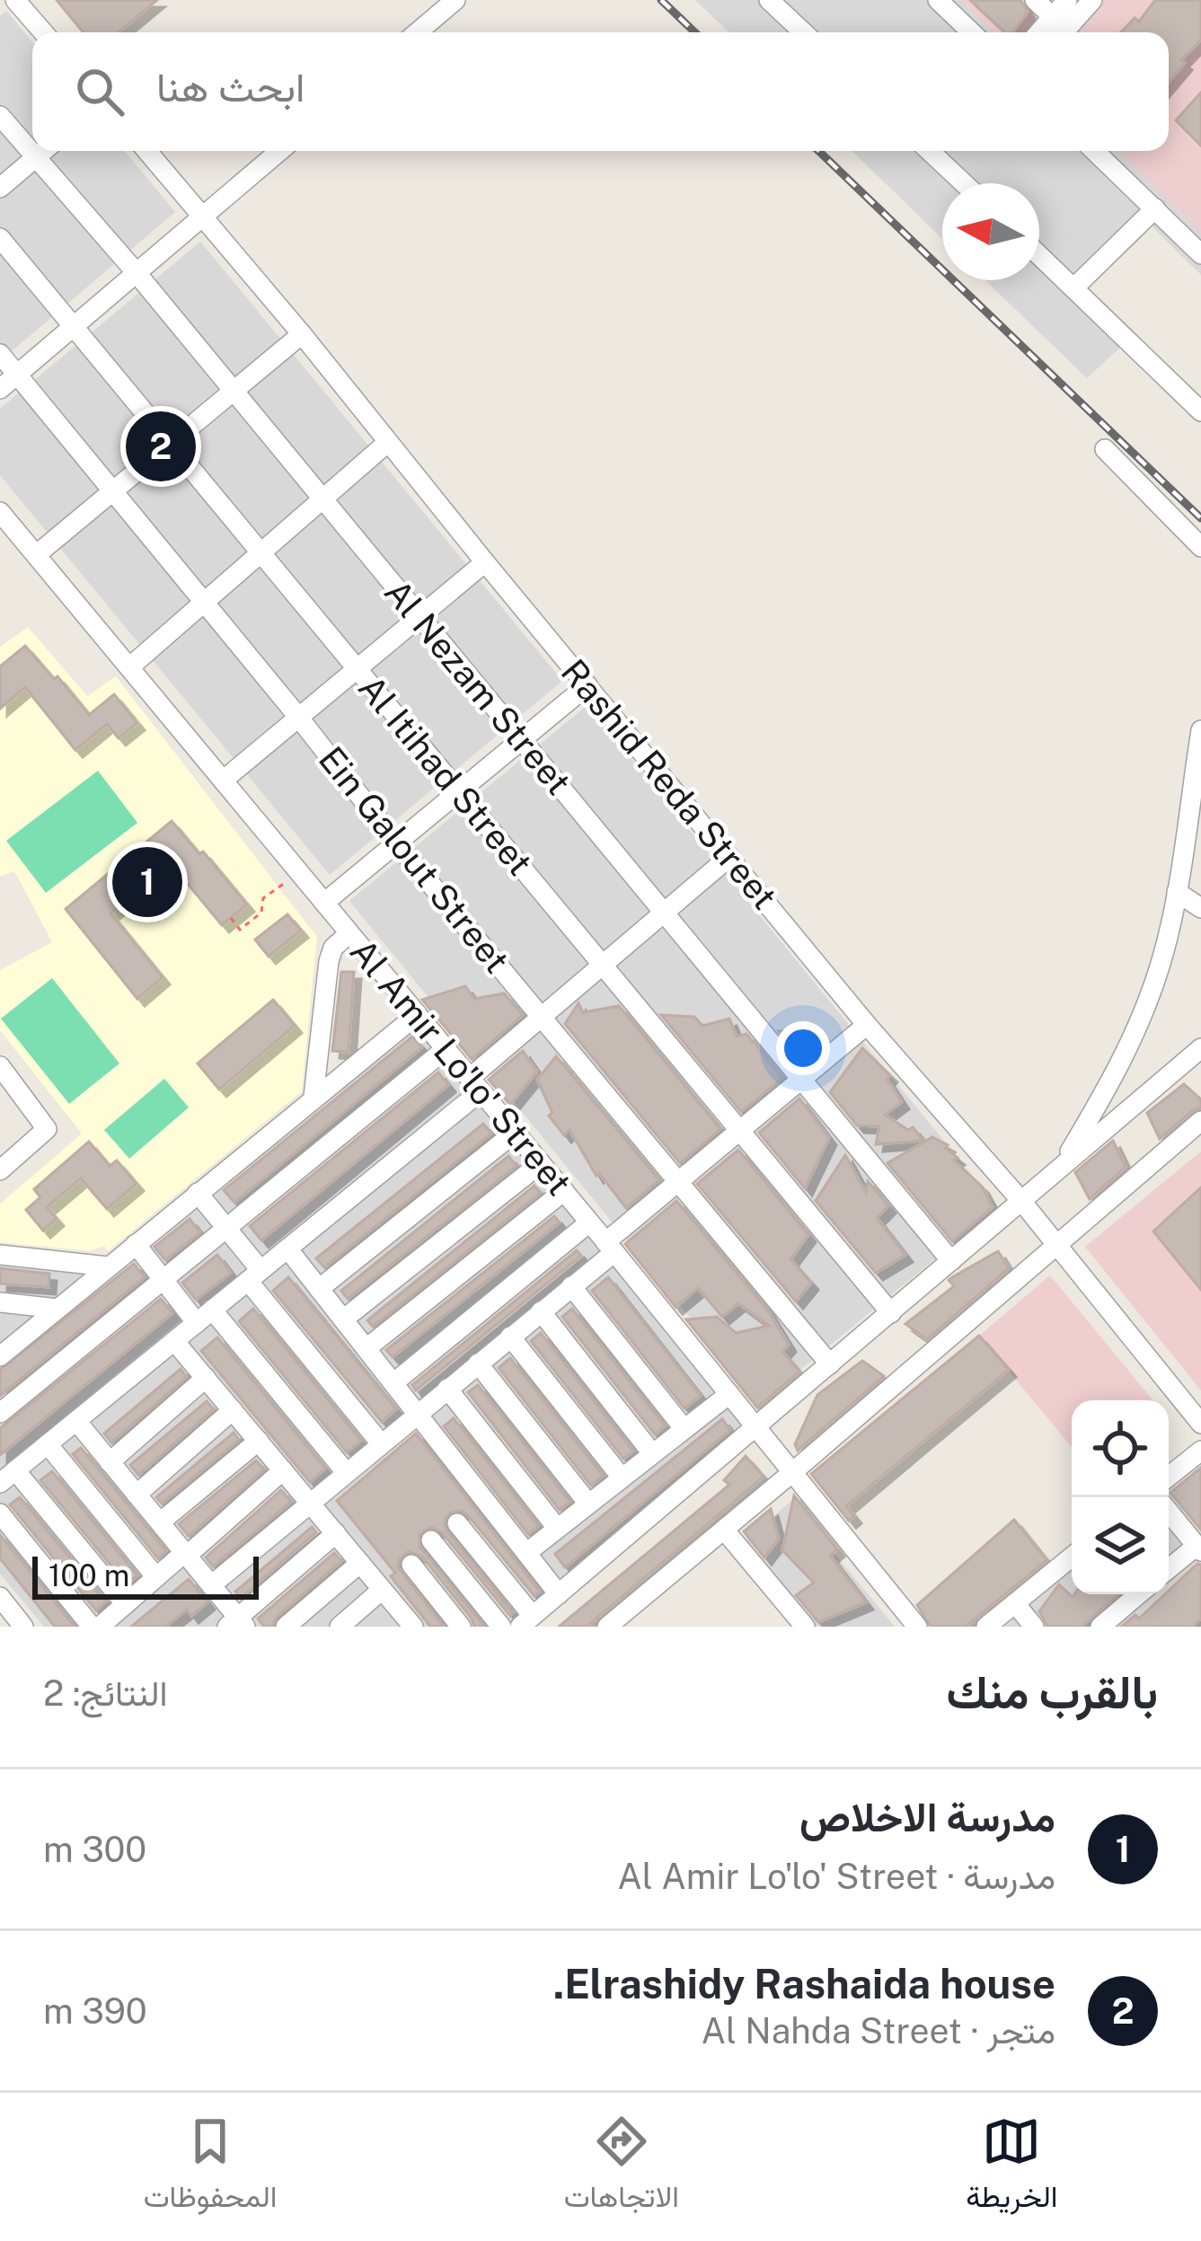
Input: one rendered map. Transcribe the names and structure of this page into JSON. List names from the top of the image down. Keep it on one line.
{"streets":{"street":["Al Nezam Street","Al Itihad Street","Rashid Reda Street","Ein Galout Street","Al Amir Lo'lo' Street"]},"scale_bar":"100 m","north":"left","page":{"search":"ابحث هنا","pins":["2","1"],"scale":"100 m","heading":["بالقرب منك","النتائج: 2"],"list":[{"mark":"1","name":"مدرسة الاخلاص","note":"مدرسة · Al Amir Lo'lo' Street","value":"300 m"},{"mark":"2","name":"Elrashidy Rashaida house.","note":"متجر · Al Nahda Street","value":"390 m"}],"nav":["الخريطة","الاتجاهات","المحفوظات"]}}
